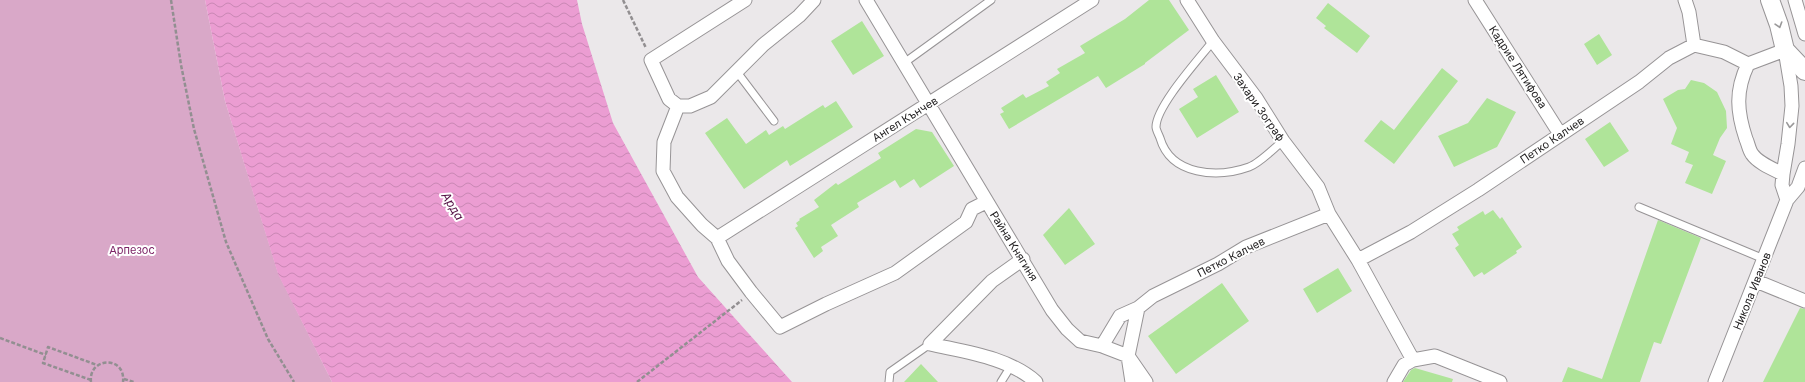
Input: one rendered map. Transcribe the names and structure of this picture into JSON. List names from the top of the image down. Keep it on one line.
{"streets":{"street":["Кадрие Лятифова","Захари Зограф","Ангел Кънчев","Петко Калчев","Райна Княгиня","Никола Иванов"]},"crossings":[["Кадрие Лятифова","Петко Калчев"],["Захари Зограф","Петко Калчев"],["Ангел Кънчев","Райна Княгиня"],["Петко Калчев","Райна Княгиня"]],"water":["Арда"],"parks":["Арпезос"]}
